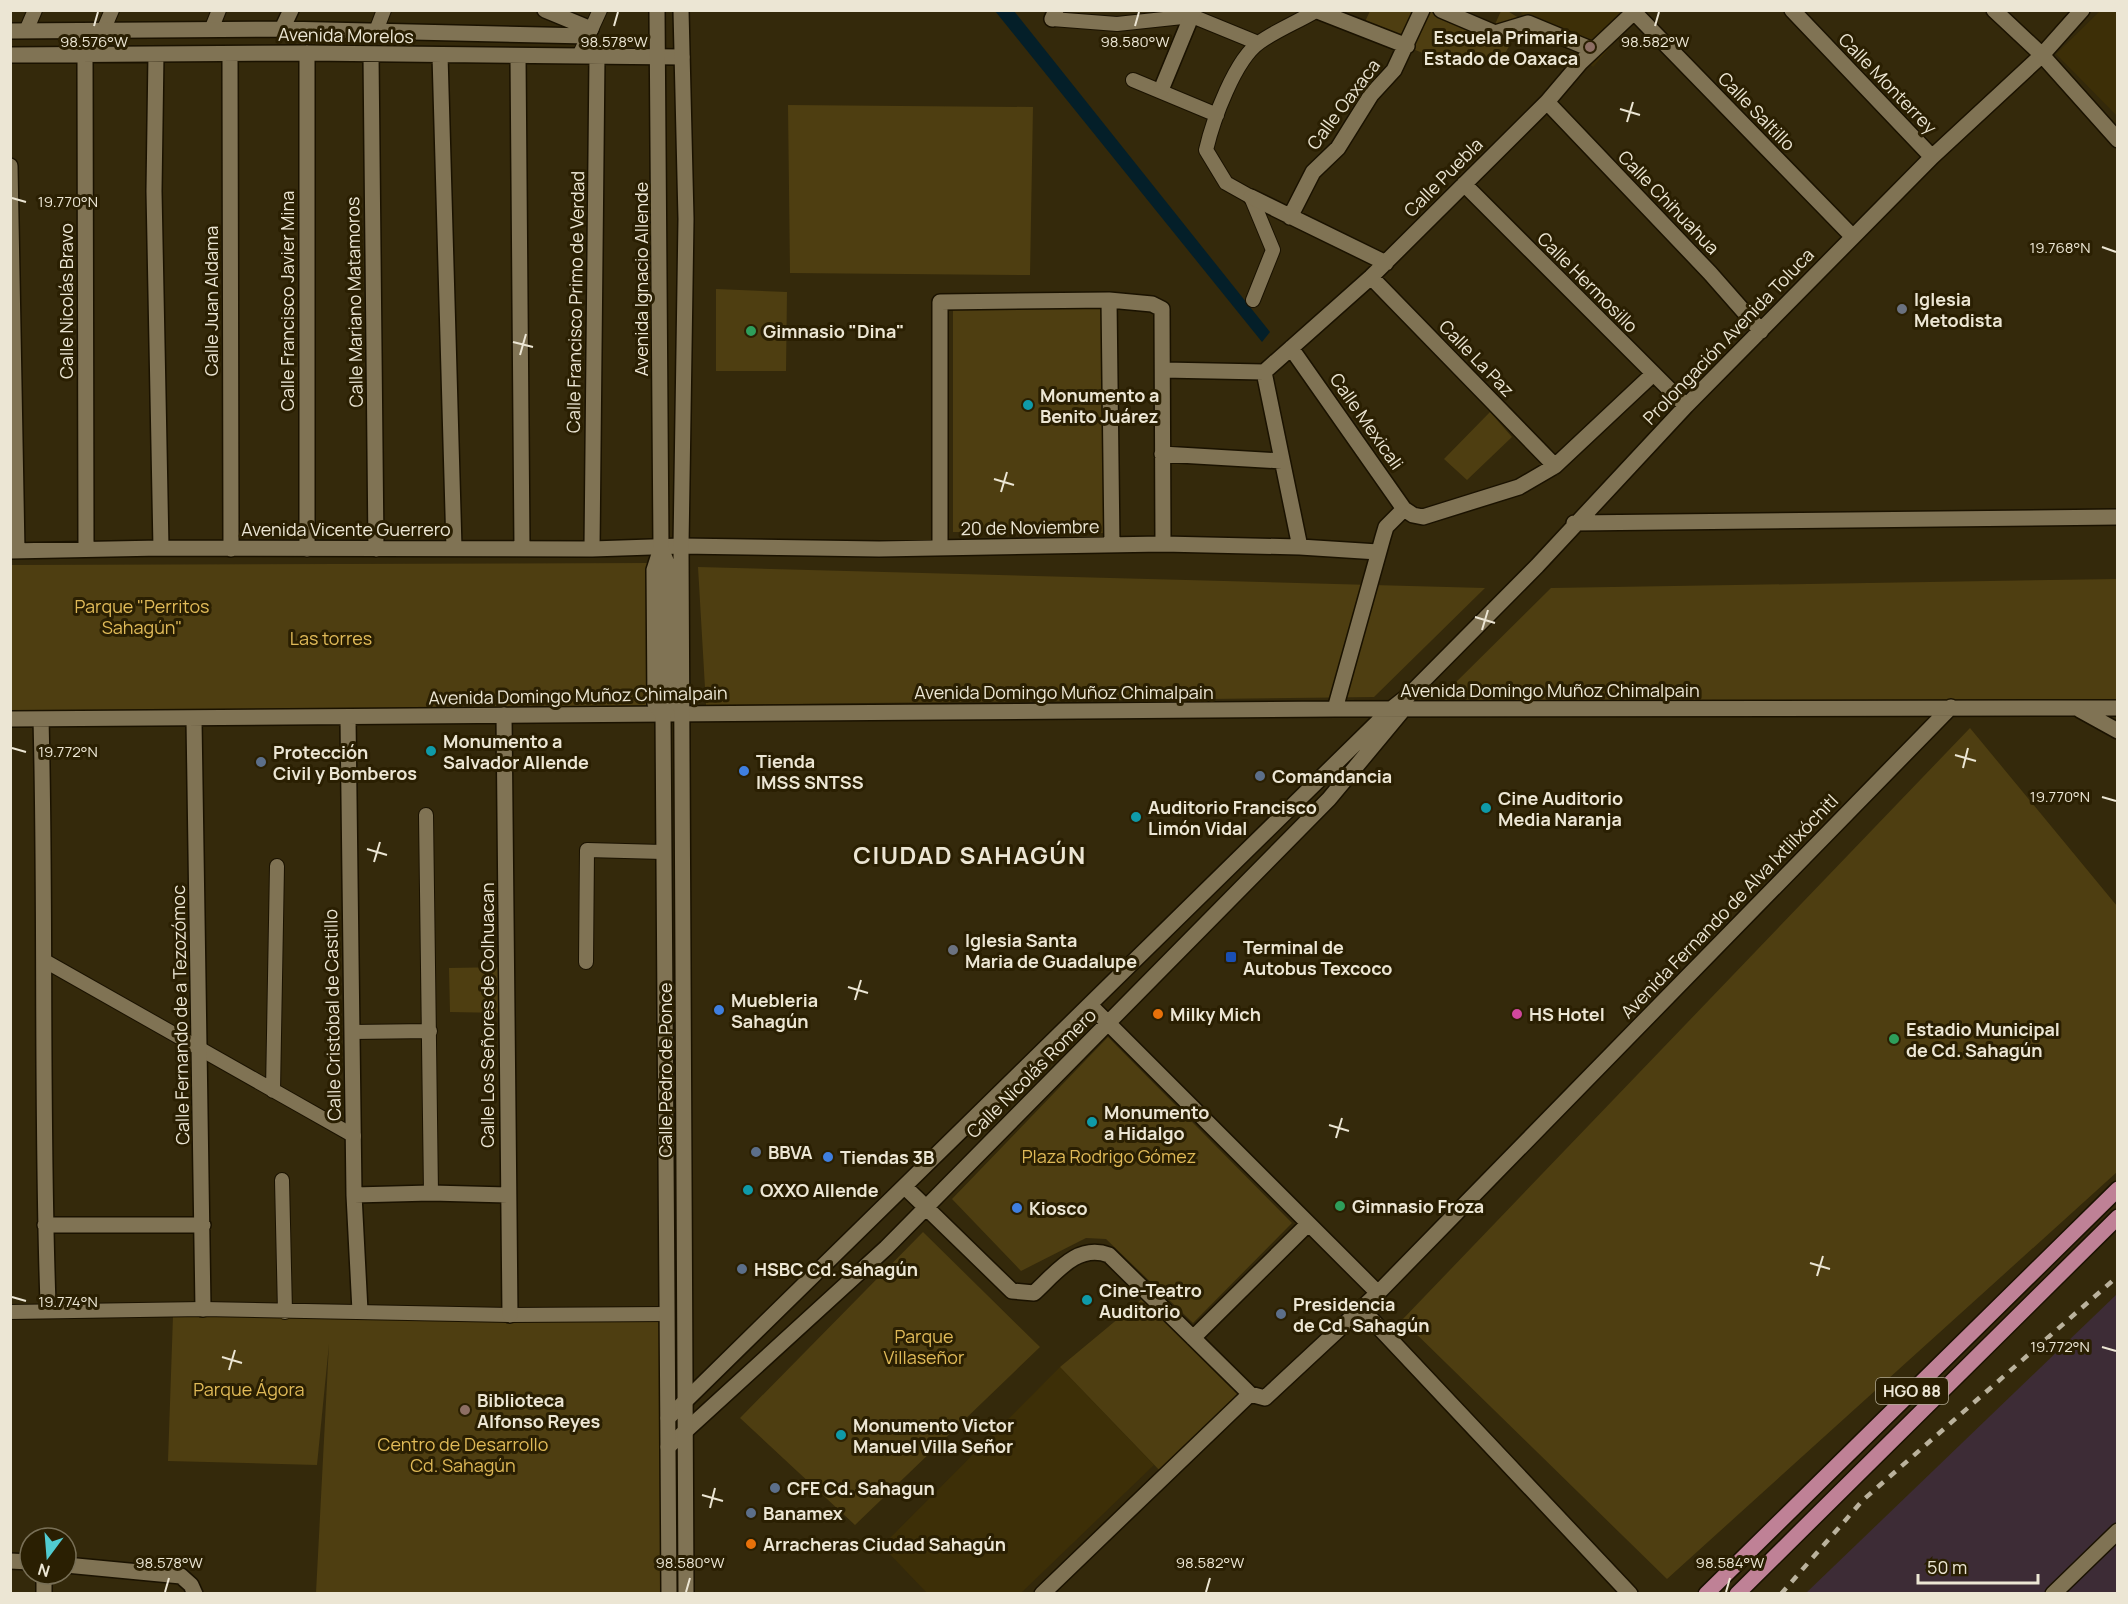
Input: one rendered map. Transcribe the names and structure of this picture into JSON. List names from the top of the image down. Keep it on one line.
{"streets":{"main road":["HGO 88"],"street":["Avenida Morelos","Calle Monterrey","Calle Oaxaca","Calle Saltillo","Calle Puebla","Calle Chihuahua","Avenida Ignacio Allende","Calle Hermosillo","Calle Nicolás Bravo","Calle Juan Aldama","Calle Francisco Javier Mina","Calle Mariano Matamoros","Calle Francisco Primo de Verdad","Prolongación Avenida Toluca","Calle La Paz","Calle Mexicali","20 de Noviembre","Avenida Vicente Guerrero","Avenida Domingo Muñoz Chimalpain","Avenida Fernando de Alva Ixtlilxóchitl","Calle Fernando de a Tezozómoc","Calle Cristóbal de Castillo","Calle Los Señores de Colhuacan","Calle Pedro de Ponce","Calle Nicolás Romero"]},"crossings":[["Avenida Morelos","Avenida Ignacio Allende"],["Avenida Morelos","Calle Nicolás Bravo"],["Avenida Morelos","Calle Juan Aldama"],["Avenida Morelos","Calle Francisco Javier Mina"],["Avenida Morelos","Calle Mariano Matamoros"],["Avenida Morelos","Calle Francisco Primo de Verdad"],["Calle Monterrey","Prolongación Avenida Toluca"],["Calle Saltillo","Calle Puebla"],["Calle Saltillo","Prolongación Avenida Toluca"],["Calle Puebla","Calle Chihuahua"],["Calle Puebla","Calle Hermosillo"],["Calle Puebla","Calle La Paz"],["Calle Puebla","Calle Mexicali"],["Calle Chihuahua","Prolongación Avenida Toluca"],["Avenida Ignacio Allende","Avenida Vicente Guerrero"],["Avenida Ignacio Allende","Calle Pedro de Ponce"],["Calle Hermosillo","Prolongación Avenida Toluca"],["Calle Nicolás Bravo","Avenida Vicente Guerrero"],["Calle Juan Aldama","Avenida Vicente Guerrero"],["Calle Francisco Javier Mina","Avenida Vicente Guerrero"],["Calle Mariano Matamoros","Avenida Vicente Guerrero"],["Calle Francisco Primo de Verdad","Avenida Vicente Guerrero"],["Prolongación Avenida Toluca","Avenida Domingo Muñoz Chimalpain"],["Prolongación Avenida Toluca","Calle Nicolás Romero"],["20 de Noviembre","Avenida Vicente Guerrero"],["20 de Noviembre","Calle Pedro de Ponce"],["Avenida Vicente Guerrero","Calle Pedro de Ponce"],["Avenida Domingo Muñoz Chimalpain","Avenida Fernando de Alva Ixtlilxóchitl"],["Avenida Domingo Muñoz Chimalpain","Calle Fernando de a Tezozómoc"],["Avenida Domingo Muñoz Chimalpain","Calle Cristóbal de Castillo"],["Avenida Domingo Muñoz Chimalpain","Calle Los Señores de Colhuacan"],["Avenida Domingo Muñoz Chimalpain","Calle Pedro de Ponce"],["Avenida Domingo Muñoz Chimalpain","Calle Nicolás Romero"],["Calle Pedro de Ponce","Calle Nicolás Romero"]],"districts":["CIUDAD SAHAGÚN"],"parks":["Parque \"Perritos Sahagún\"","Las torres","Plaza Rodrigo Gómez","Parque Villaseñor","Parque Ágora","Centro de Desarrollo Cd. Sahagún"],"places":{"other":["Escuela Primaria Estado de Oaxaca","Iglesia Metodista","Gimnasio \"Dina\"","Monumento a Benito Juárez","Monumento a Salvador Allende","Protección Civil y Bomberos","Tienda IMSS SNTSS","Comandancia","Cine Auditorio Media Naranja","Auditorio Francisco Limón Vidal","Iglesia Santa Maria de Guadalupe","Muebleria Sahagún","Milky Mich","HS Hotel","Estadio Municipal de Cd. Sahagún","Monumento a Hidalgo","BBVA","Tiendas 3B","OXXO Allende","Gimnasio Froza","Kiosco","HSBC Cd. Sahagún","Cine-Teatro Auditorio","Presidencia de Cd. Sahagún","Biblioteca Alfonso Reyes","Monumento Victor Manuel Villa Señor","CFE Cd. Sahagun","Banamex","Arracheras Ciudad Sahagún"],"transit":["Terminal de Autobus Texcoco"]},"scale_bar":"50 m","north":"bottom","coordinates":["98.576°W","98.578°W","98.580°W","98.582°W","19.770°N","19.768°N","19.772°N","19.774°N","98.584°W"]}
